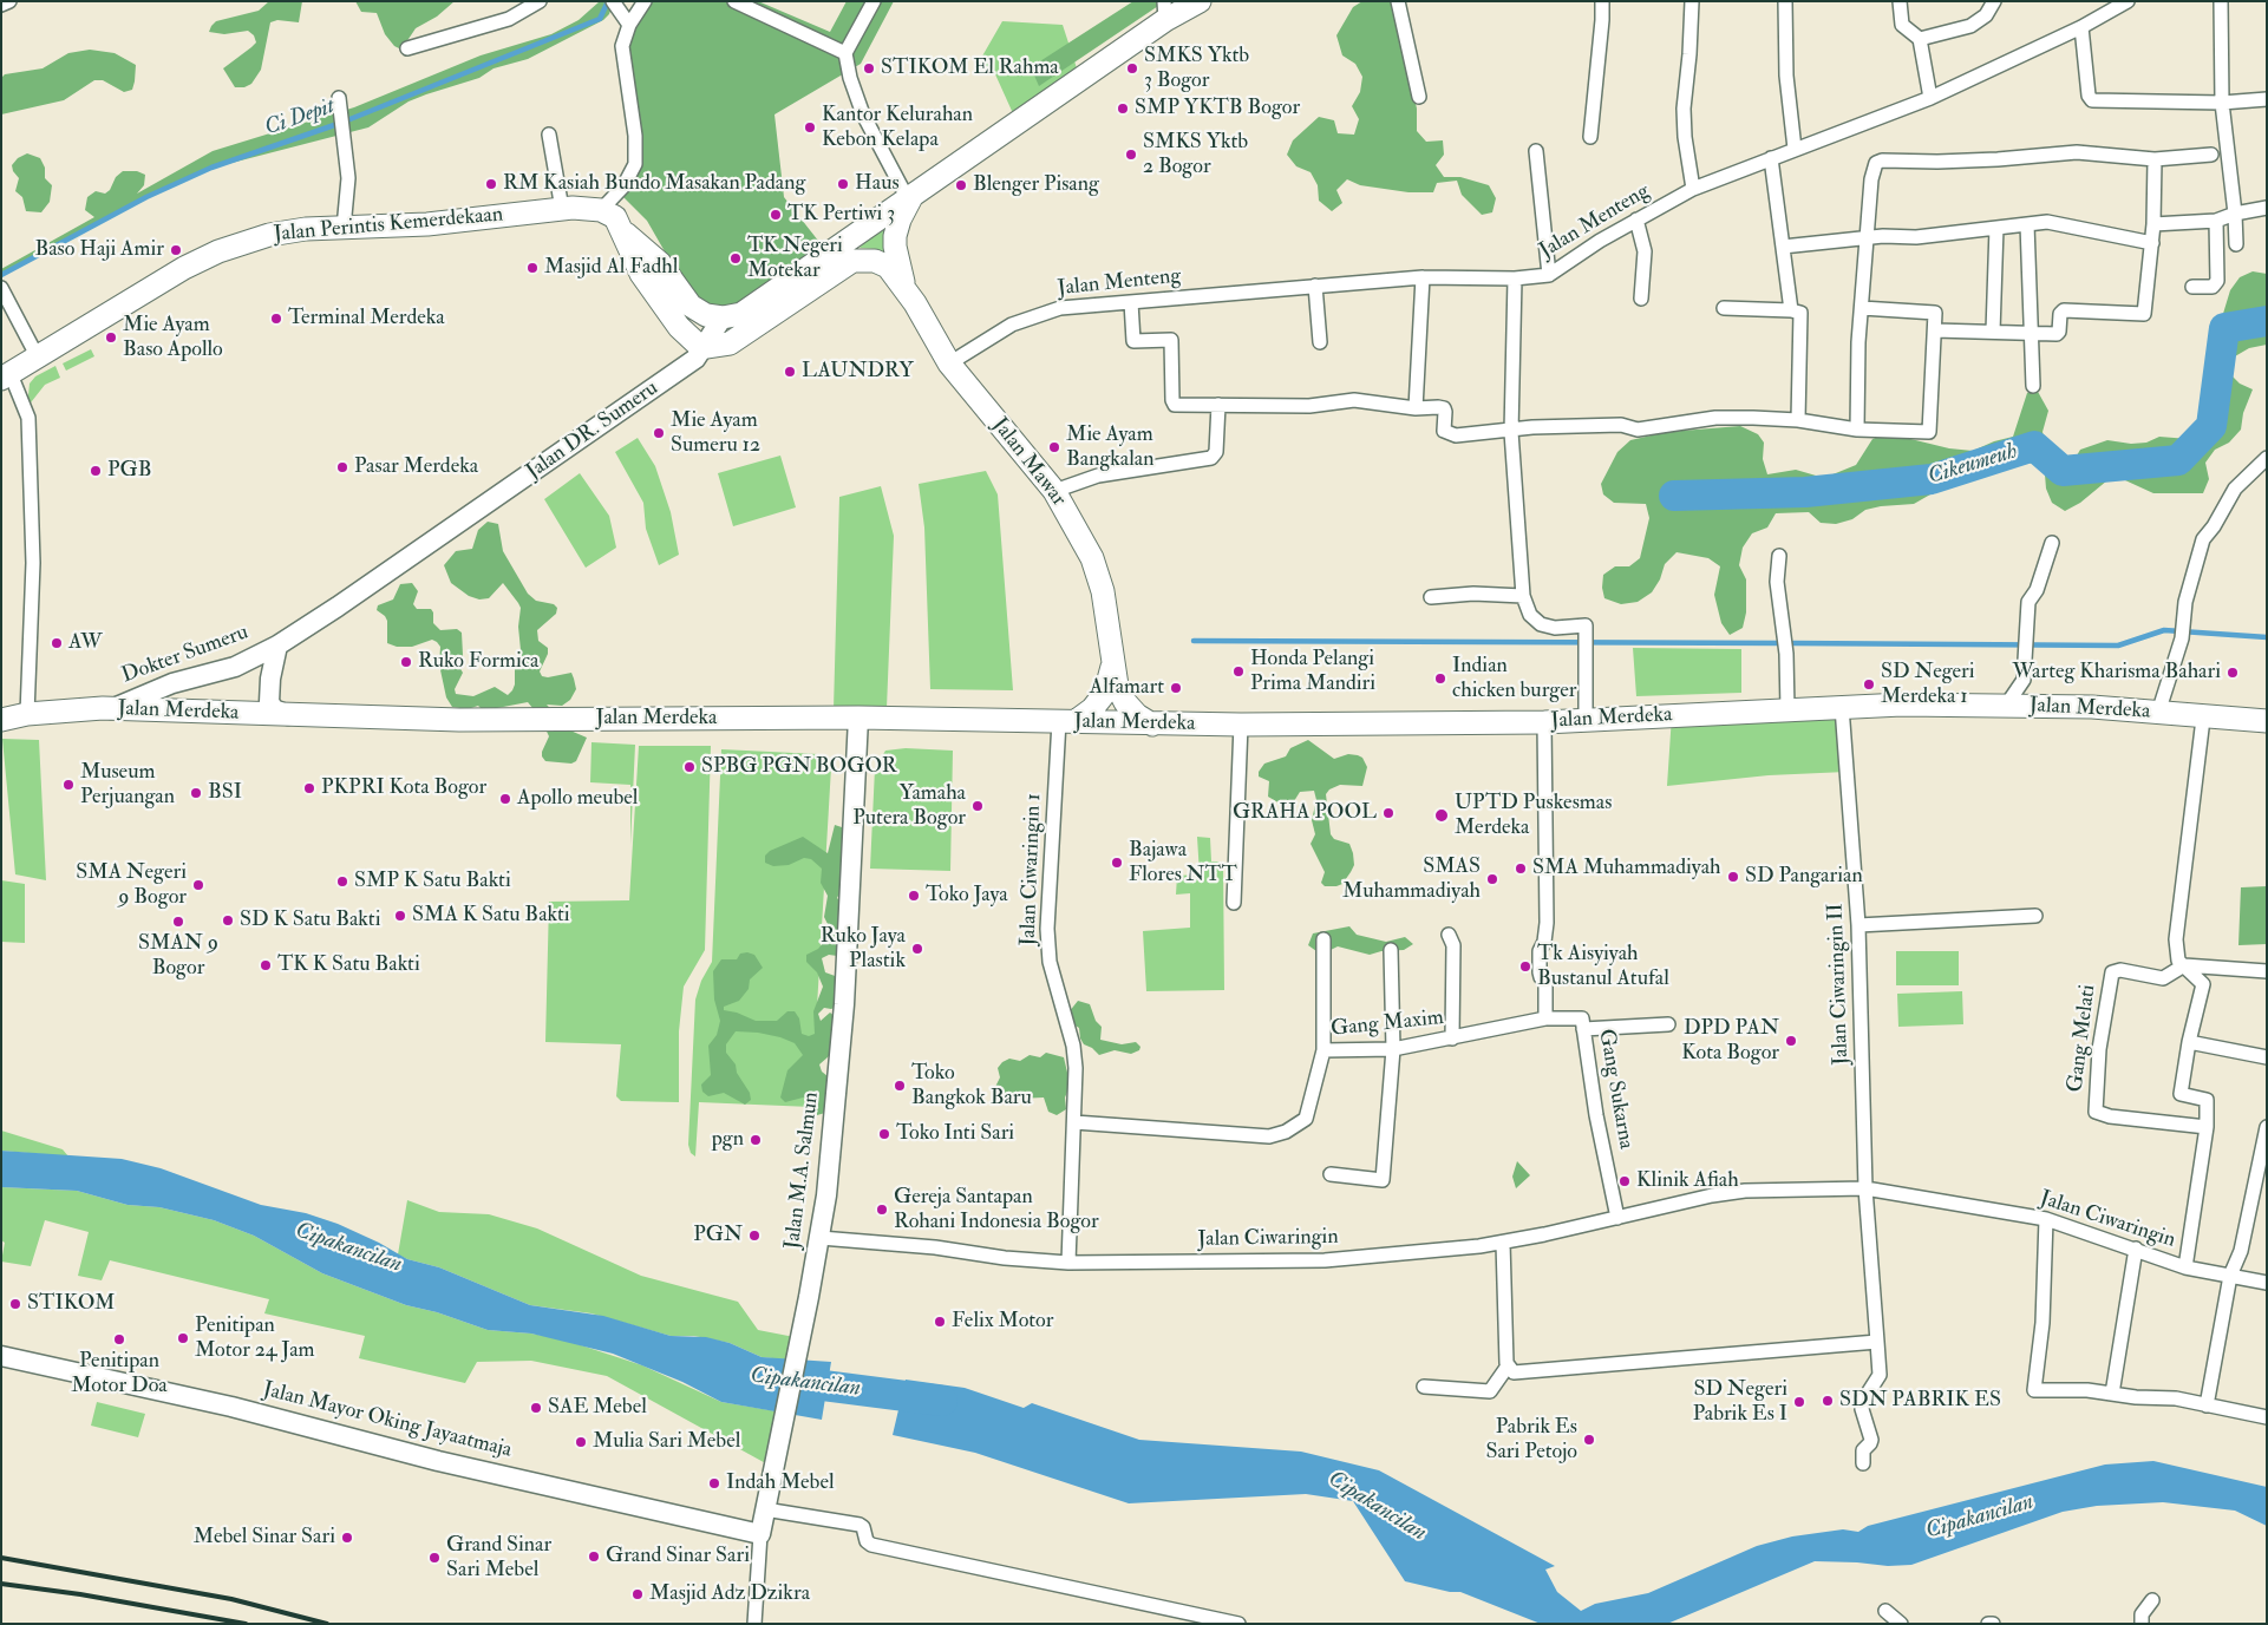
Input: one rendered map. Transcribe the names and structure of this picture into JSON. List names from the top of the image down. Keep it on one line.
{"streets":{"main road":["Jalan Perintis Kemerdekaan","Jalan DR. Sumeru","Jalan Mawar","Jalan Merdeka"],"street":["Jalan Menteng","Dokter Sumeru","Jalan Ciwaringin 1","Jalan Ciwaringin II","Gang Maxim","Gang Melati","Gang Sukarna","Jalan M.A. Salmun","Jalan Ciwaringin","Jalan Mayor Oking Jayaatmaja"]},"crossings":[["Jalan Menteng","Jalan Mawar"],["Jalan DR. Sumeru","Jalan Mawar"],["Jalan DR. Sumeru","Dokter Sumeru"],["Dokter Sumeru","Jalan Merdeka"],["Jalan Merdeka","Jalan Ciwaringin 1"],["Jalan Merdeka","Jalan Ciwaringin II"],["Jalan Merdeka","Jalan M.A. Salmun"],["Jalan Ciwaringin 1","Gang Maxim"],["Jalan Ciwaringin 1","Jalan Ciwaringin"],["Jalan Ciwaringin II","Jalan Ciwaringin"],["Gang Maxim","Gang Sukarna"],["Gang Sukarna","Jalan Ciwaringin"],["Jalan M.A. Salmun","Jalan Ciwaringin"],["Jalan M.A. Salmun","Jalan Mayor Oking Jayaatmaja"]],"water":["Ci Depit","Cikeumeuh","Cipakancilan"],"places":["STIKOM El Rahma","SMKS Yktb 3 Bogor","SMP YKTB Bogor","Kantor Kelurahan Kebon Kelapa","SMKS Yktb 2 Bogor","RM Kasiah Bundo Masakan Padang","Haus","Blenger Pisang","TK Pertiwi 3","Baso Haji Amir","TK Negeri Motekar","Masjid Al Fadhl","Terminal Merdeka","Mie Ayam Baso Apollo","LAUNDRY","Mie Ayam Sumeru 12","Mie Ayam Bangkalan","Pasar Merdeka","PGB","AW","Ruko Formica","Honda Pelangi Prima Mandiri","Warteg Kharisma Bahari","Indian chicken burger","SD Negeri Merdeka 1","Alfamart","SPBG PGN BOGOR","Museum Perjuangan","PKPRI Kota Bogor","BSI","Apollo meubel","Yamaha Putera Bogor","GRAHA POOL","UPTD Puskesmas Merdeka","Bajawa Flores NTT","SMA Muhammadiyah","SD Pangarian","SMAS Muhammadiyah","SMP K Satu Bakti","SMA Negeri 9 Bogor","Toko Jaya","SMA K Satu Bakti","SD K Satu Bakti","SMAN 9 Bogor","Ruko Jaya Plastik","TK K Satu Bakti","Tk Aisyiyah Bustanul Atufal","DPD PAN Kota Bogor","Toko Bangkok Baru","Toko Inti Sari","pgn","Klinik Afiah","Gereja Santapan Rohani Indonesia Bogor","PGN","STIKOM","Felix Motor","Penitipan Motor 24 Jam","Penitipan Motor Doa","SDN PABRIK ES","SD Negeri Pabrik Es I","SAE Mebel","Pabrik Es Sari Petojo","Mulia Sari Mebel","Indah Mebel","Mebel Sinar Sari","Grand Sinar Sari","Grand Sinar Sari Mebel","Masjid Adz Dzikra"]}
